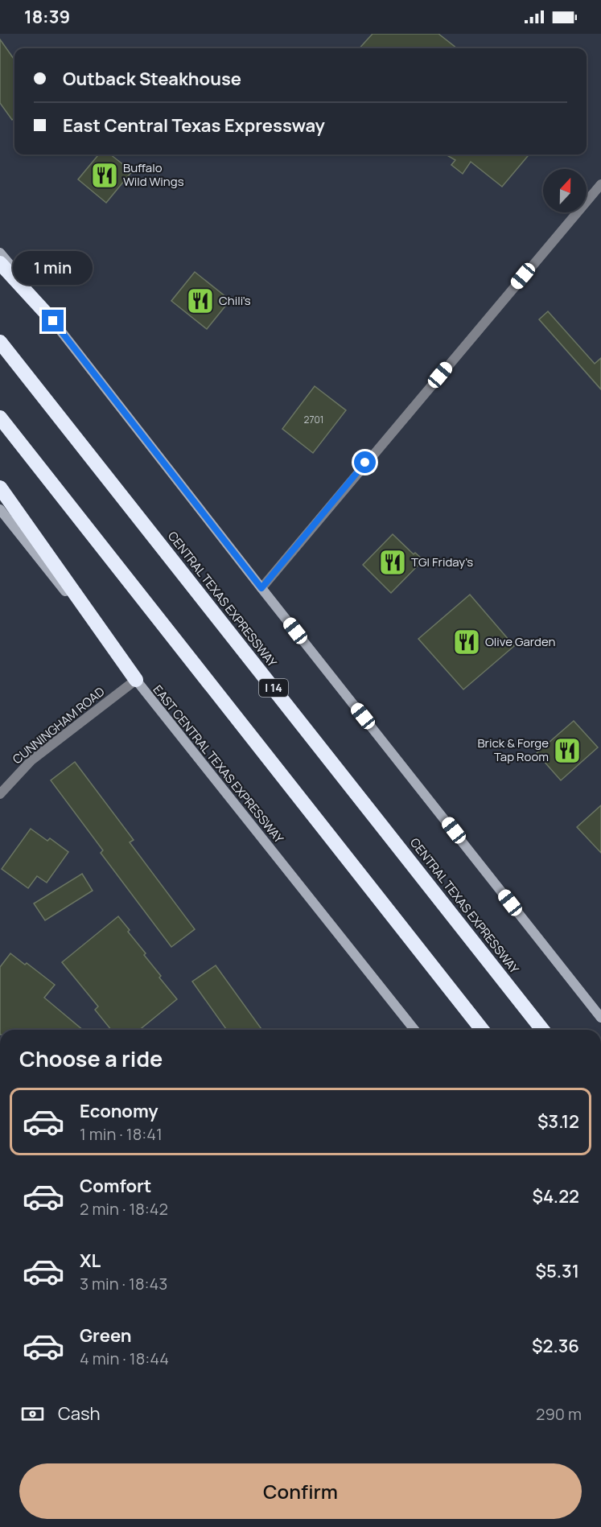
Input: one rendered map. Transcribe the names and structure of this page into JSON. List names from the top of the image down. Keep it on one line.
{"streets":{"highway":["CENTRAL TEXAS EXPRESSWAY","I 14"],"main road":["EAST CENTRAL TEXAS EXPRESSWAY"],"street":["CUNNINGHAM ROAD"]},"crossings":[["CUNNINGHAM ROAD","EAST CENTRAL TEXAS EXPRESSWAY"]],"places":{"restaurant":["Buffalo Wild Wings","Chili's","TGI Friday's","Olive Garden","Brick & Forge Tap Room"]},"house_numbers":["2701"],"north":"top","page":{"status":"18:39","banner":["Outback Steakhouse","East Central Texas Expressway"],"bubble":"1 min","heading":"Choose a ride","list":[{"name":"Economy","note":"1 min · 18:41","value":"$3.12"},{"name":"Comfort","note":"2 min · 18:42","value":"$4.22"},{"name":"XL","note":"3 min · 18:43","value":"$5.31"},{"name":"Green","note":"4 min · 18:44","value":"$2.36"}],"pay":["Cash","290 m"],"buttons":"Confirm"}}
